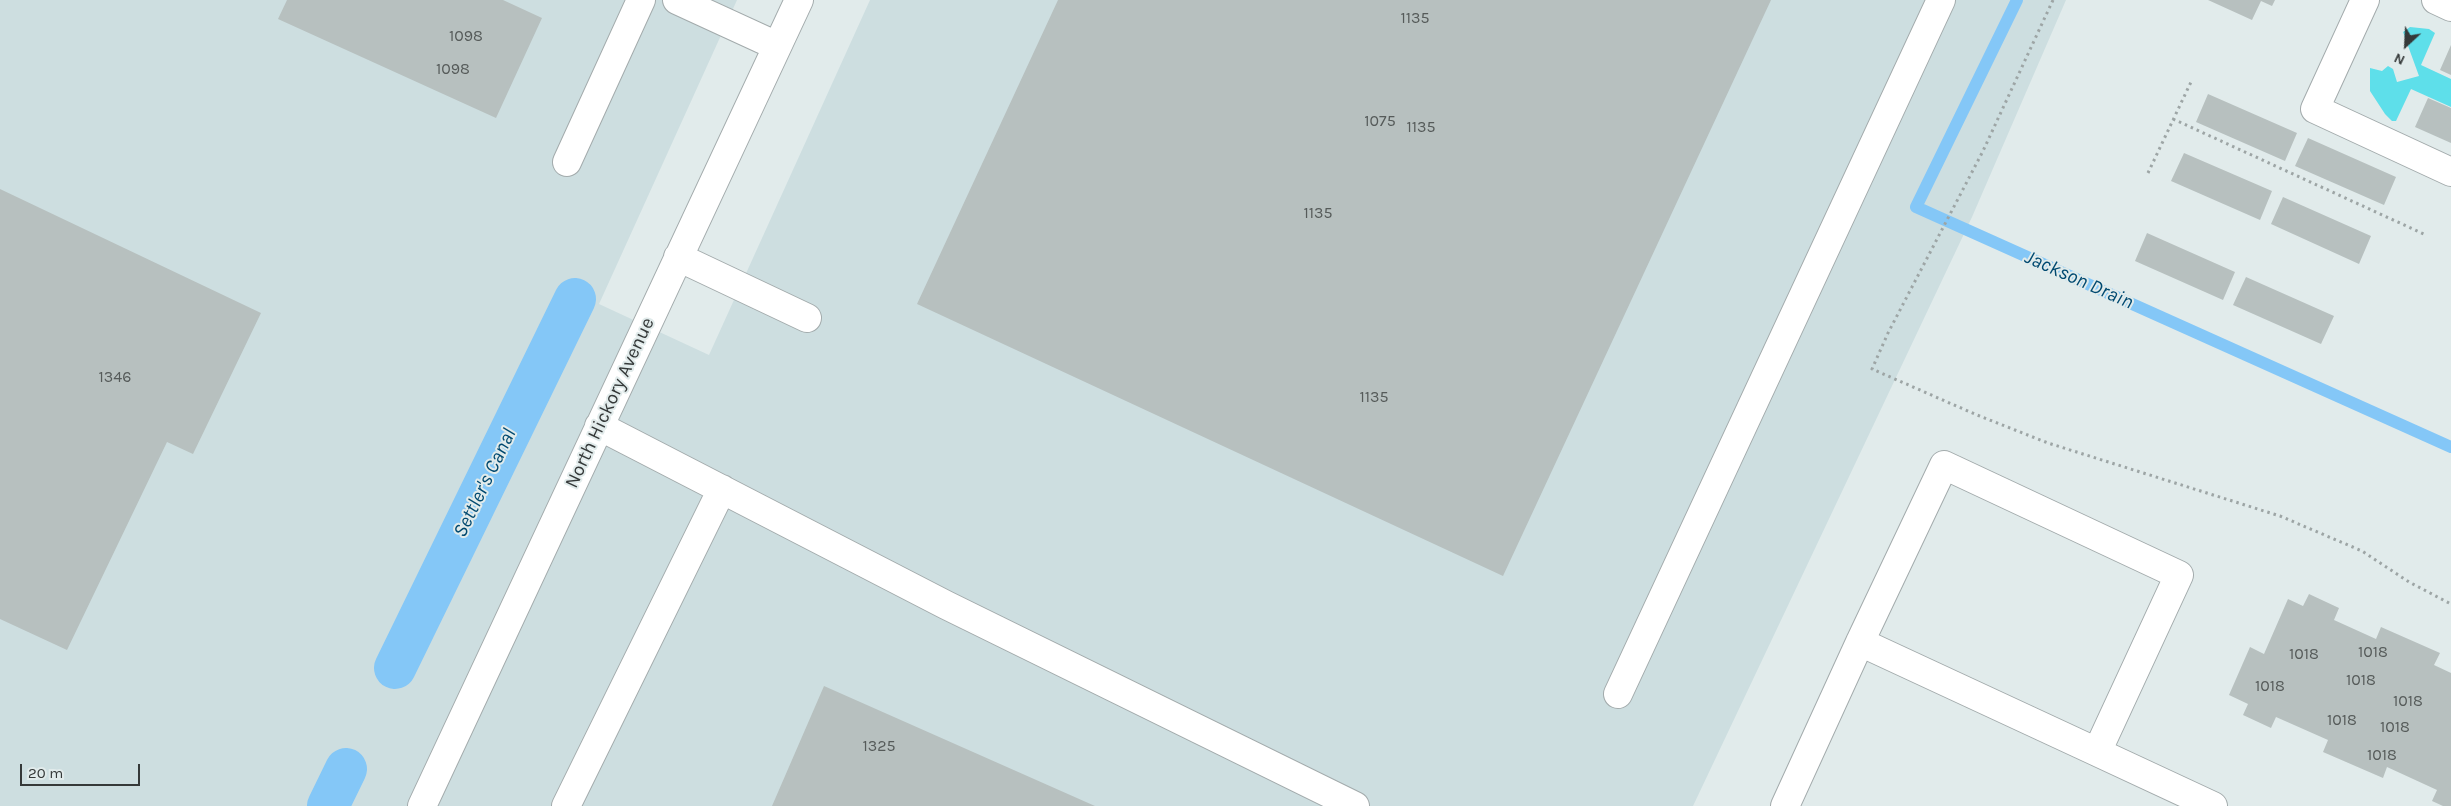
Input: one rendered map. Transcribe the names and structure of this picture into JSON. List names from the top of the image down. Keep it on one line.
{"streets":{"street":["North Hickory Avenue"]},"water":["Jackson Drain","Settler's Canal"],"house_numbers":["1135","1098","1098","1075","1135","1135","1346","1135","1018","1018","1018","1018","1018","1018","1018","1325","1018"],"scale_bar":"20 m","north":"bottom left"}
